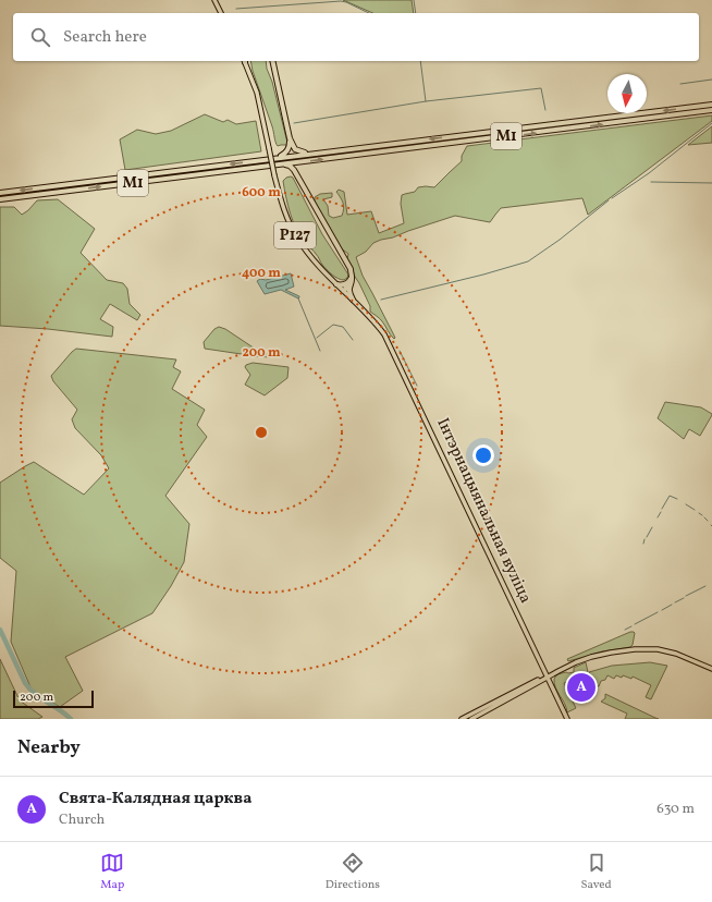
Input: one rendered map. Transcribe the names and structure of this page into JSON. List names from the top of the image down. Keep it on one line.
{"streets":{"highway":["М1","Р127"],"main road":["Інтэрнацыянальная вуліца"]},"crossings":[["М1","Р127"],["Р127","Інтэрнацыянальная вуліца"]],"scale_bar":"200 m","north":"bottom","page":{"search":"Search here","pins":"A","scale":"200 m","heading":"Nearby","list":[{"mark":"A","name":"Свята-Калядная царква","note":"Church","value":"630 m"}],"nav":["Map","Directions","Saved"]},"rings":["600 m","400 m","200 m"]}
